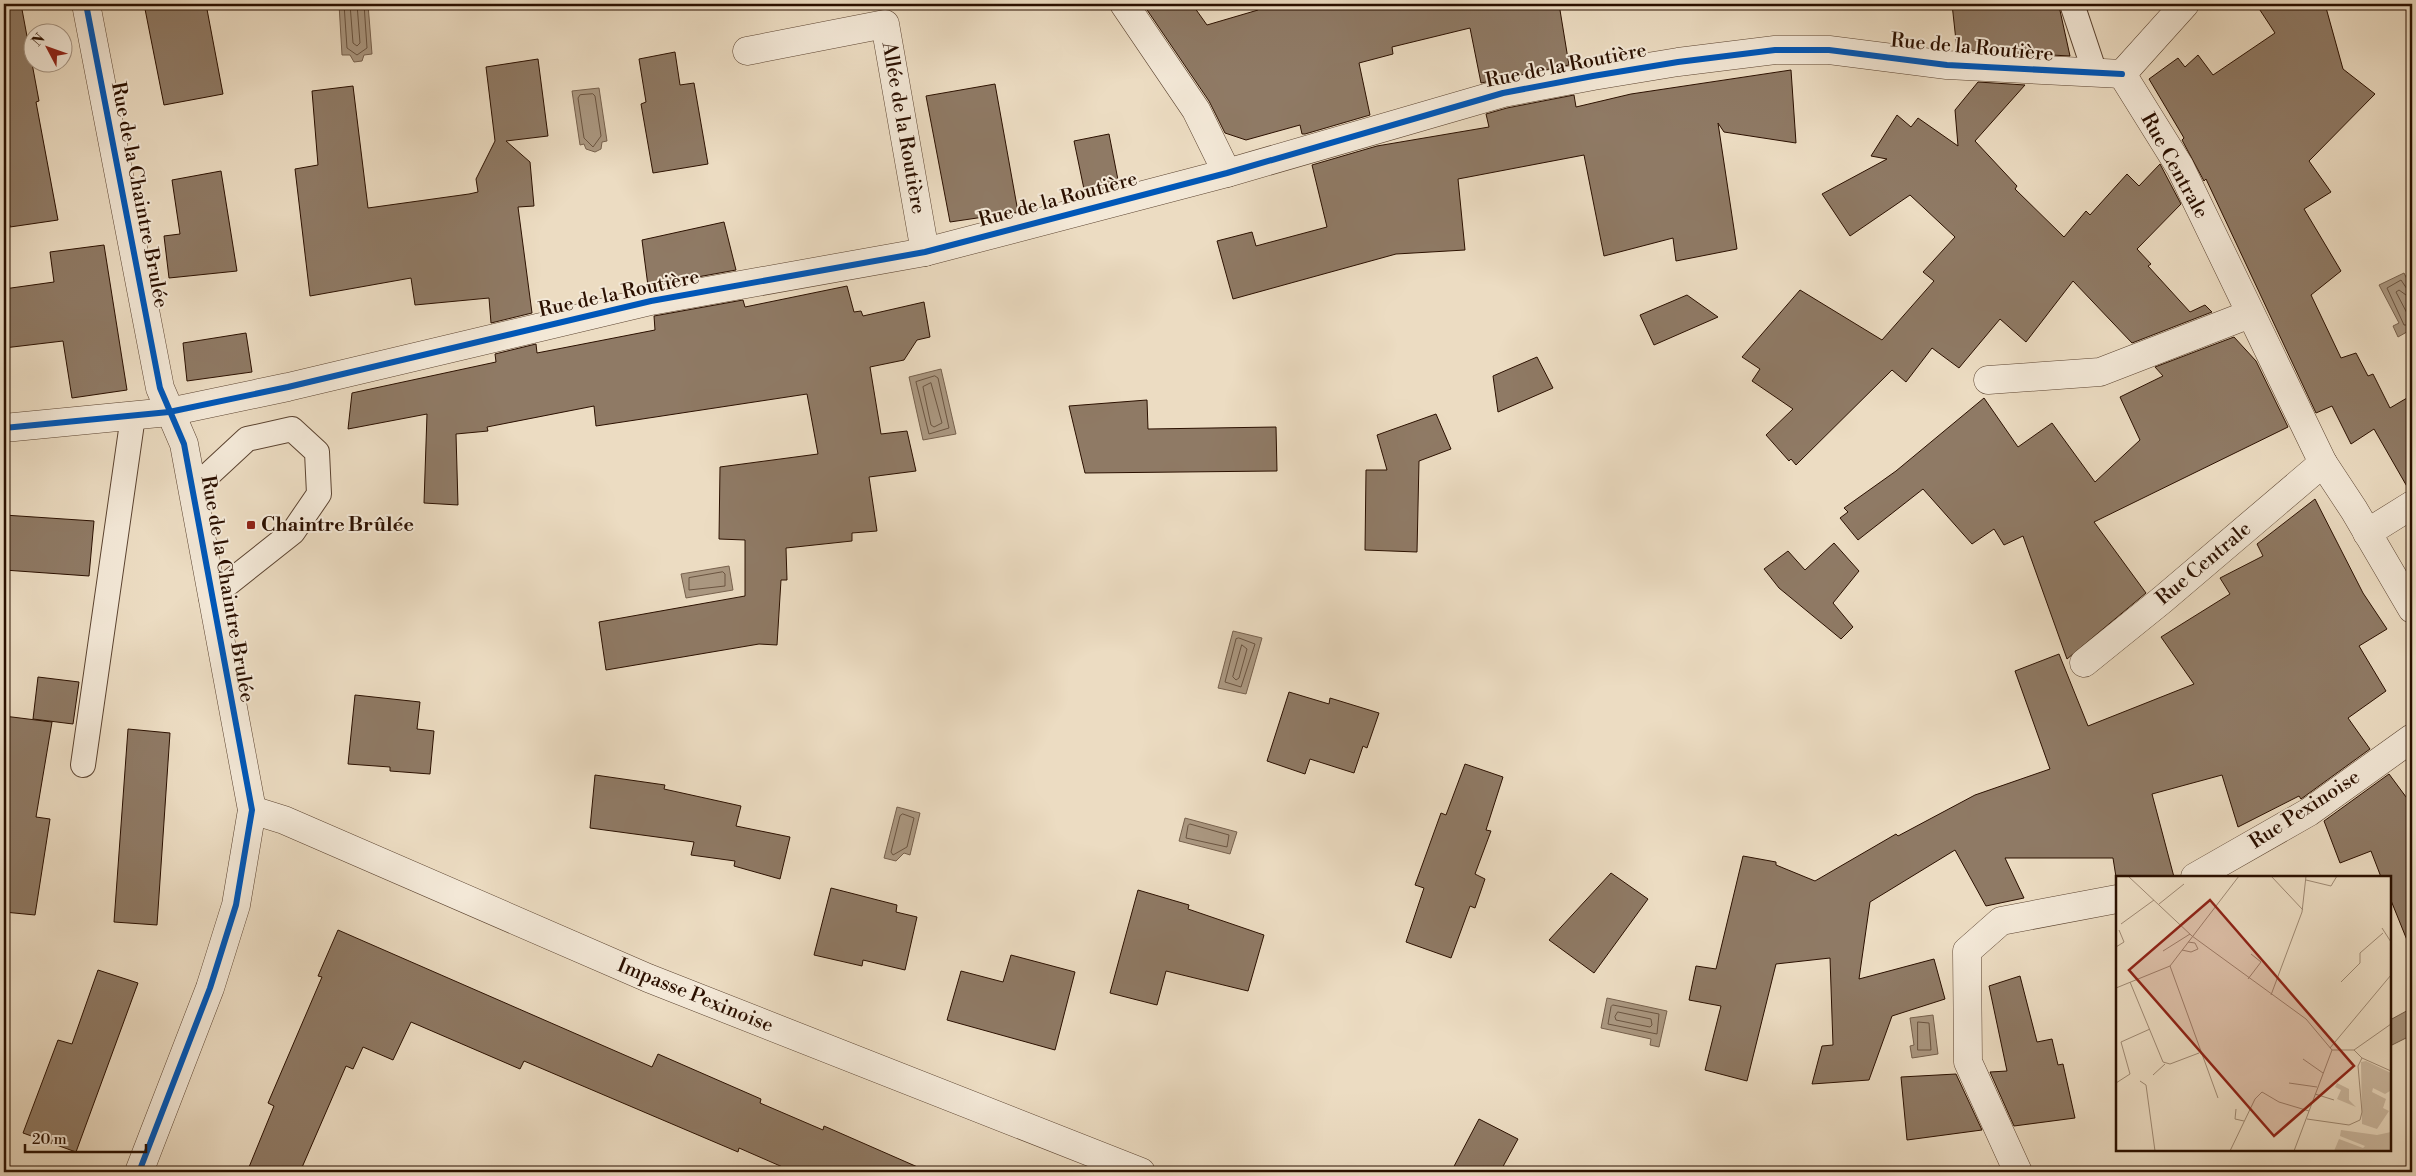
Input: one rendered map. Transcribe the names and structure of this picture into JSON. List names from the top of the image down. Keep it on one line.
{"streets":{"street":["Rue de la Routière","Allée de la Routière","Rue Centrale","Rue de la Chaintre Brulée","Rue Pexinoise","Impasse Pexinoise"]},"crossings":[["Rue de la Routière","Allée de la Routière"],["Rue de la Routière","Rue Centrale"],["Rue de la Routière","Rue de la Chaintre Brulée"],["Rue de la Chaintre Brulée","Impasse Pexinoise"]],"places":{"transit":["Chaintre Brûlée"]},"scale_bar":"20 m","north":"top left"}
